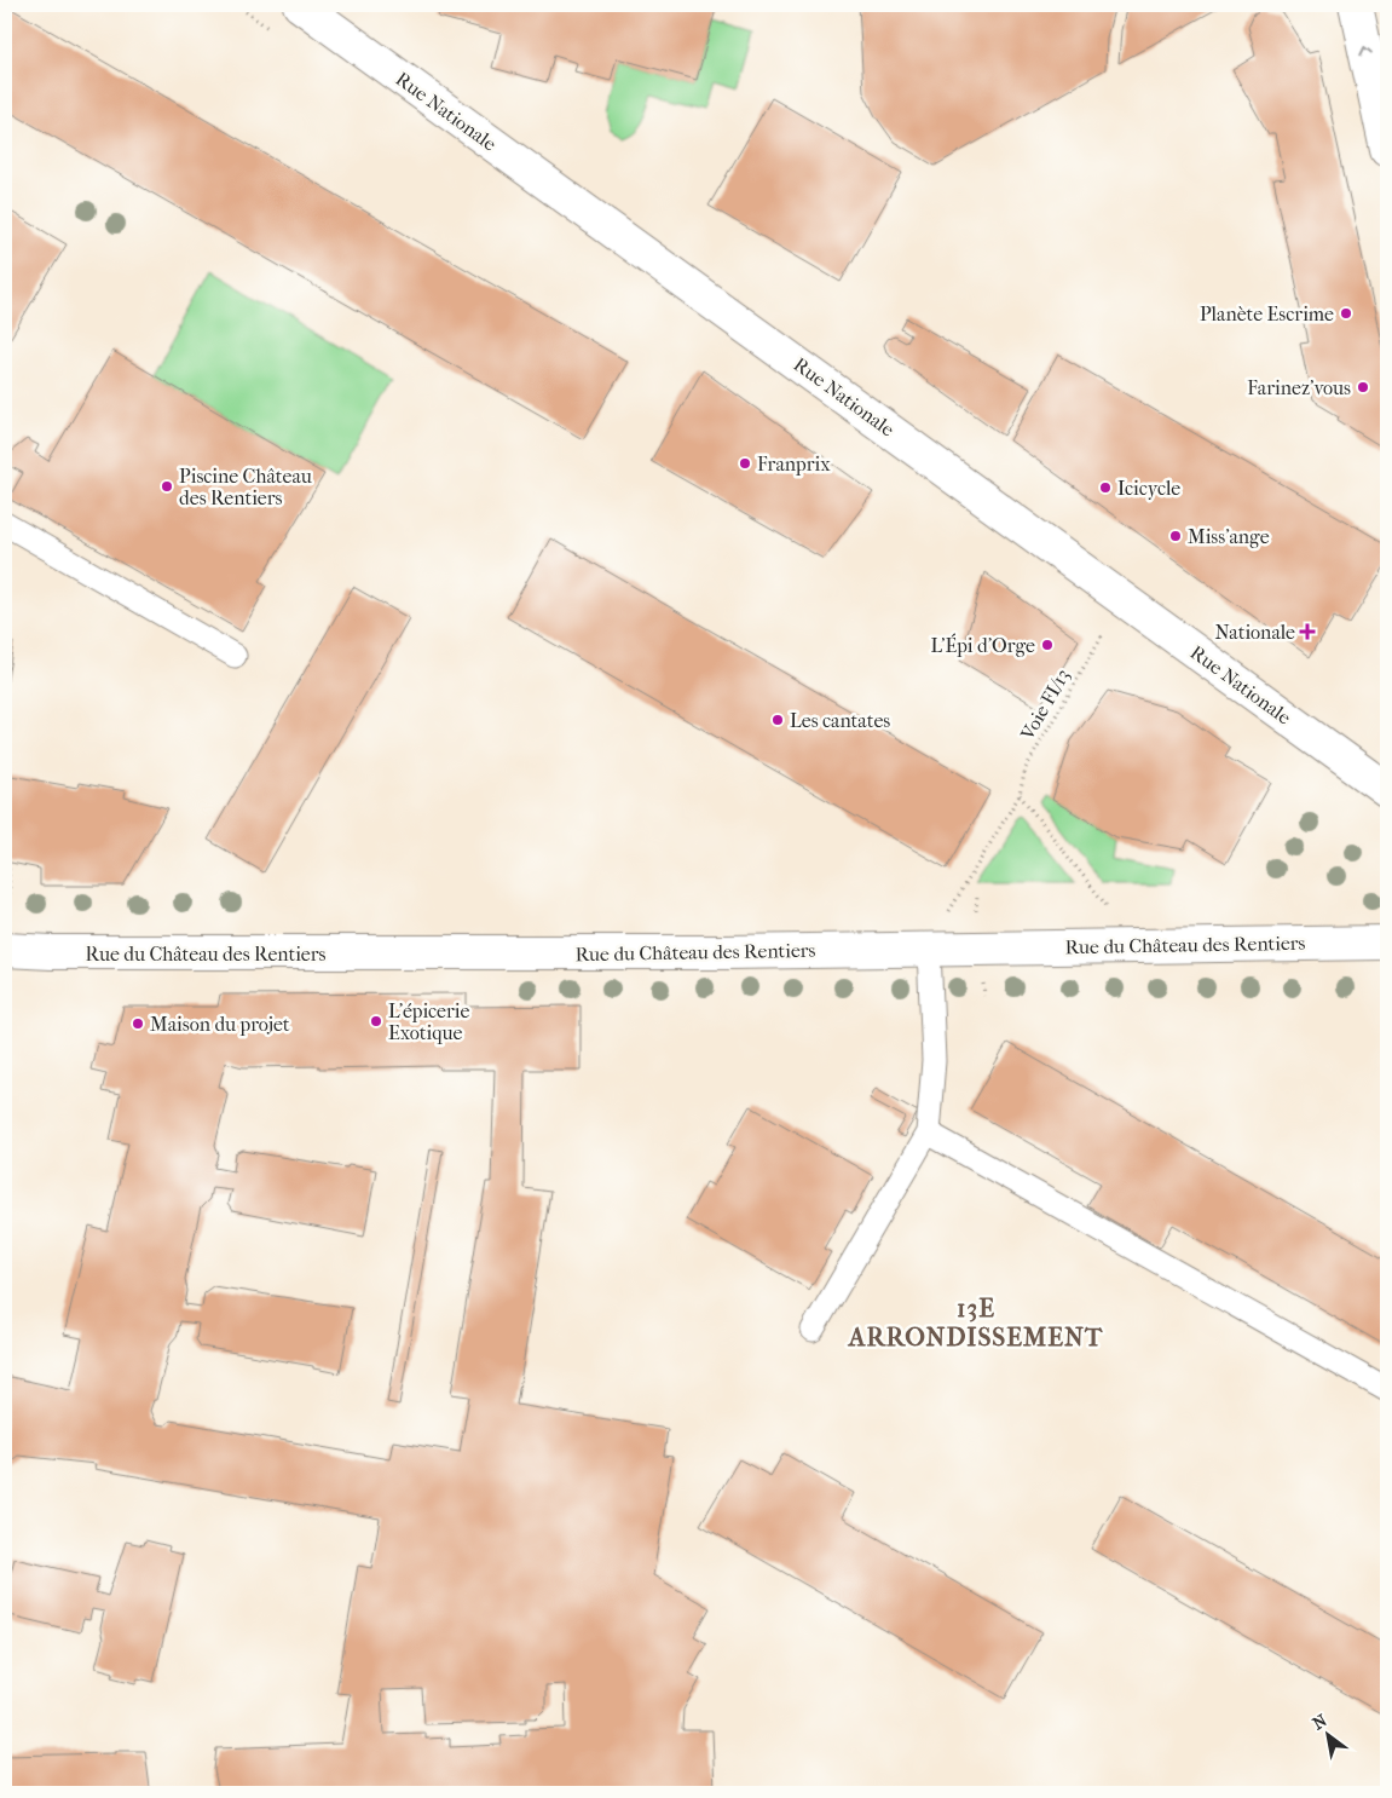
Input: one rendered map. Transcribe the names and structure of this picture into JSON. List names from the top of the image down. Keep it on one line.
{"streets":{"street":["Rue Nationale","Rue du Château des Rentiers"],"path":["Voie FI/13"]},"districts":["13E ARRONDISSEMENT"],"places":{"other":["Planète Escrime","Farinez'vous","Franprix","Piscine Château des Rentiers","Icicycle","Miss'ange","L'Épi d'Orge","Les cantates","L'épicerie Exotique","Maison du projet"],"health":["Nationale"]},"north":"top left"}
